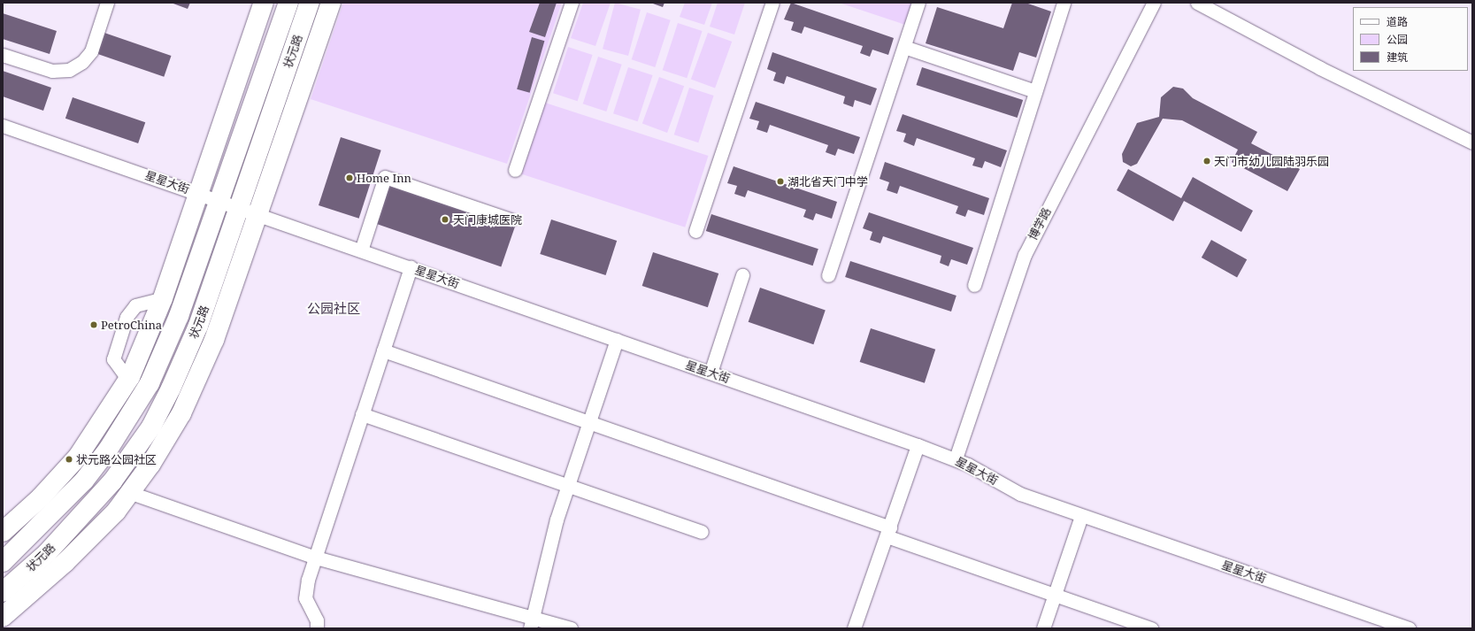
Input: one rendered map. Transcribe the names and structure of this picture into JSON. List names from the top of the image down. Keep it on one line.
{"streets":{"highway":["状元路"],"street":["星星大街","博学路"]},"crossings":[["状元路","星星大街"],["星星大街","博学路"]],"districts":["公园社区"],"places":["天门市幼儿园陆羽乐园","Home Inn","湖北省天门中学","天门康城医院","PetroChina","状元路公园社区"],"legend":["道路","公园","建筑"]}
